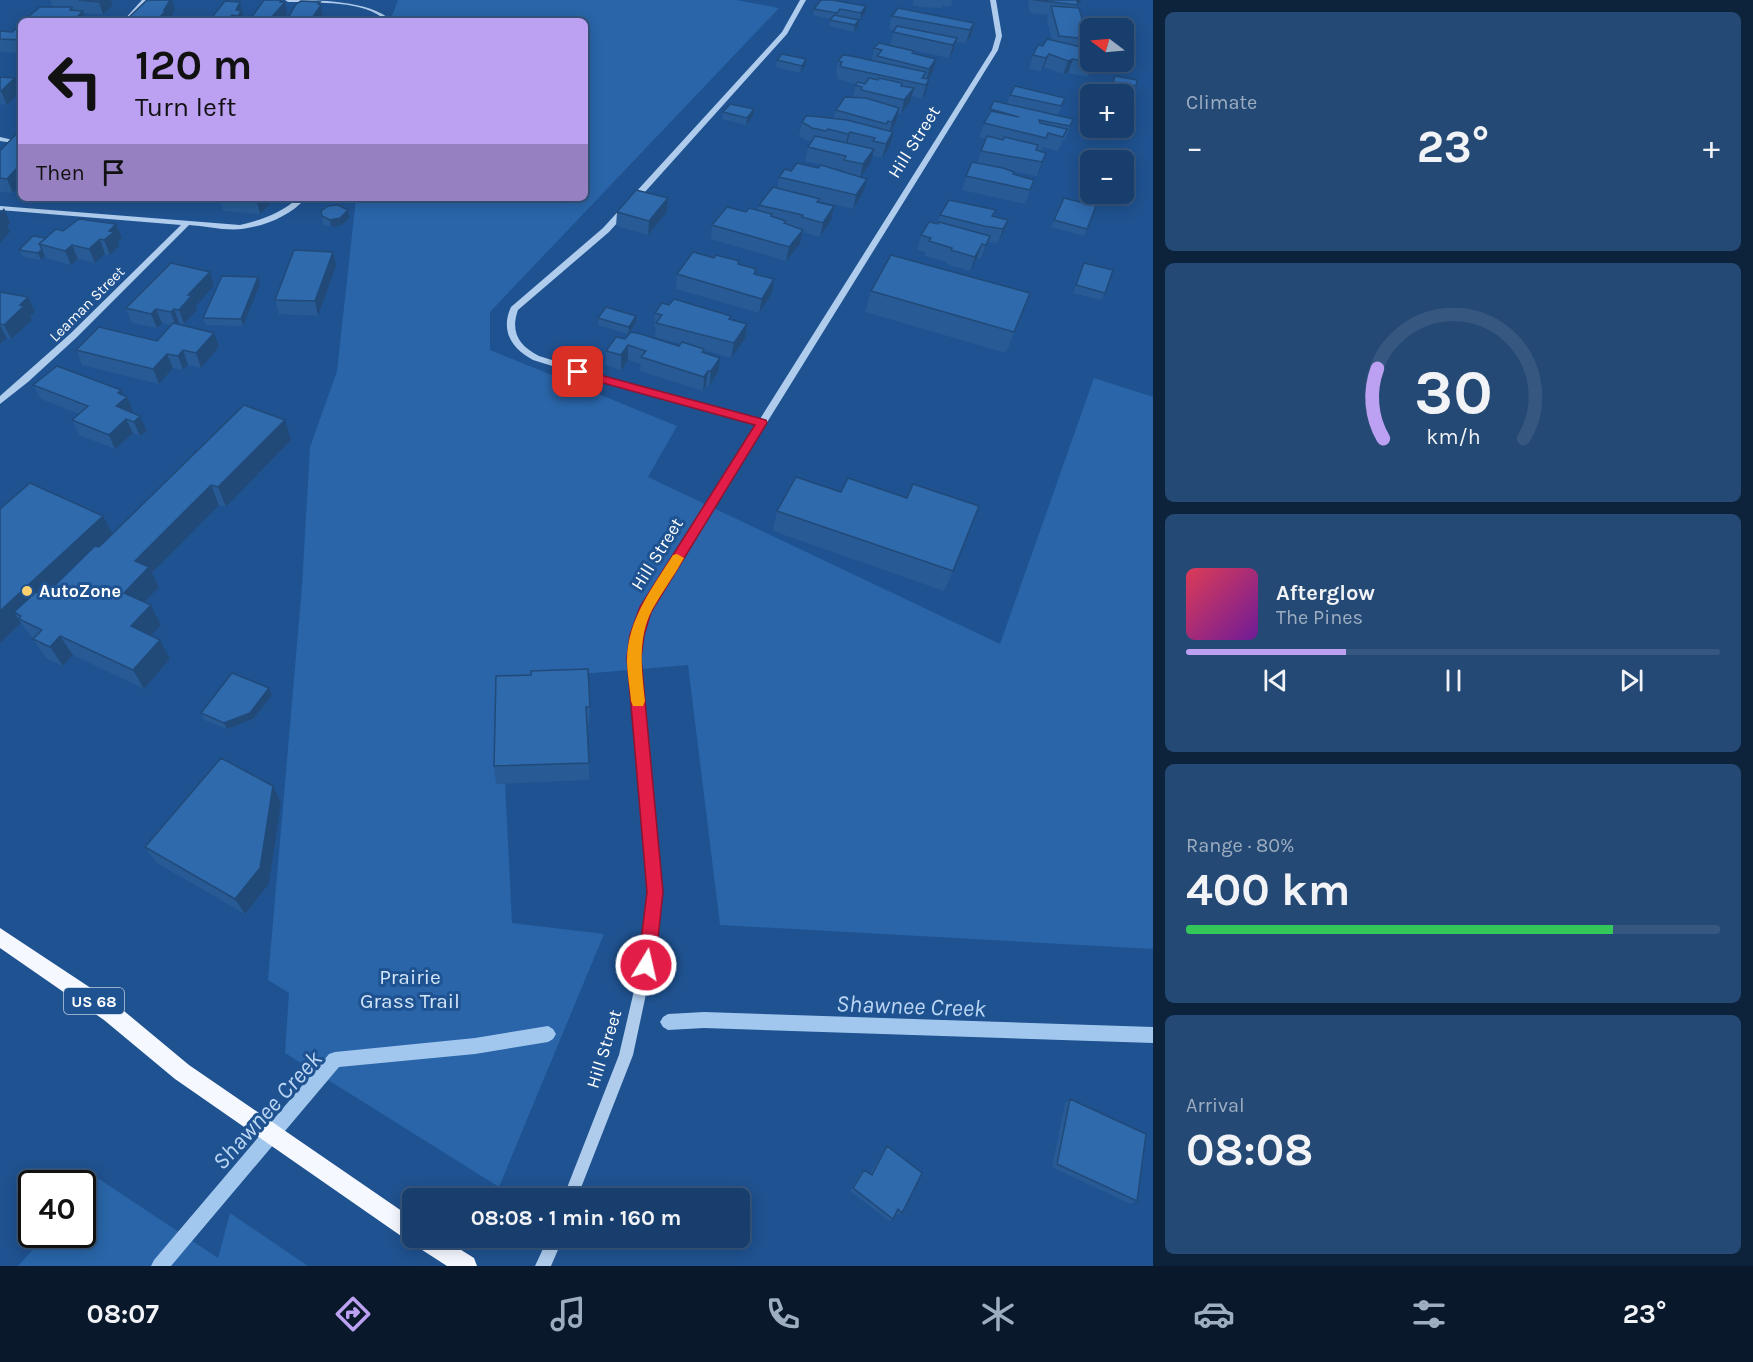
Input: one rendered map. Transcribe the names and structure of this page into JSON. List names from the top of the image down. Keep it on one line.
{"streets":{"main road":["US 68"],"street":["Hill Street","Leaman Street"]},"water":["Shawnee Creek"],"parks":["Prairie Grass Trail"],"places":["AutoZone"],"north":"left","page":{"tile":["Climate",["Range · 80%","400 km"],["Arrival","08:08"]],"map_buttons":["+","−"],"turn":["120 m","Turn left"],"heat":["−","23°","+"],"then":"Then","song":["Afterglow","The Pines"],"limit":"40","trip":"08:08 · 1 min · 160 m","tabs":["08:07","23°"],"gauge":["30","km/h"]}}
